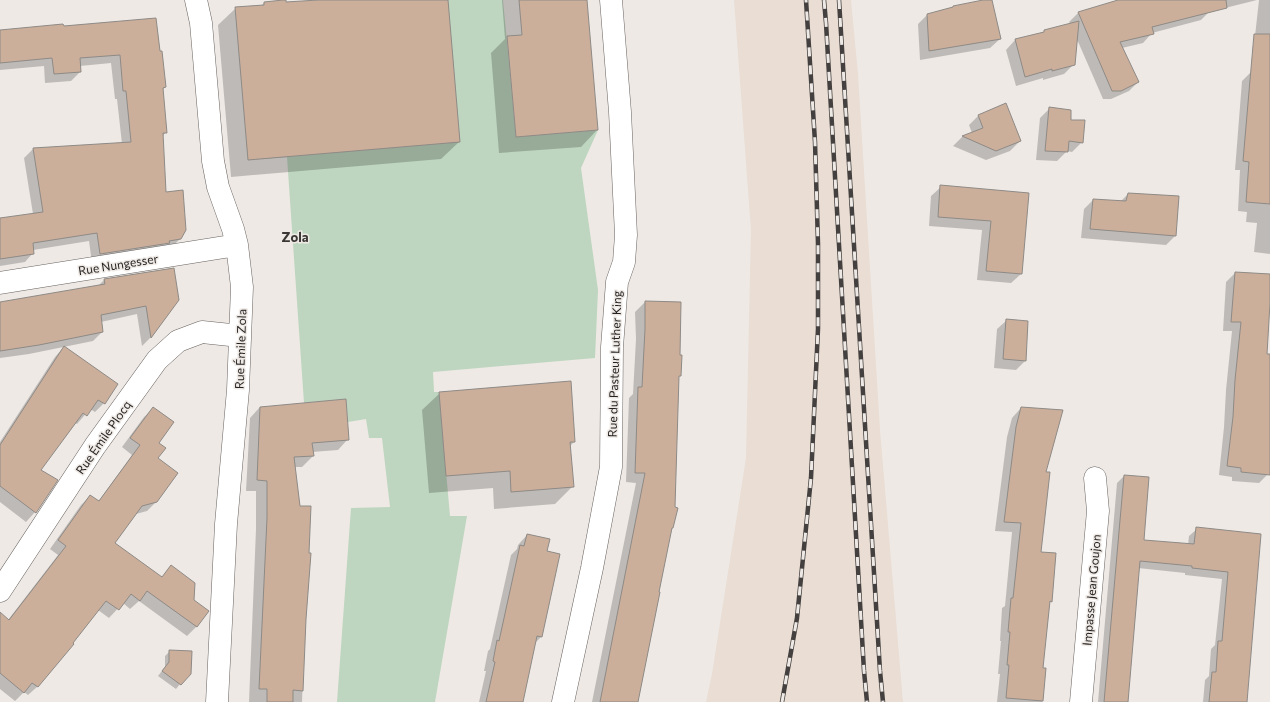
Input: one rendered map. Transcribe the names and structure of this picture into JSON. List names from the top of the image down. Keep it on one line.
{"streets":{"street":["Rue Nungesser","Rue Émile Zola","Rue du Pasteur Luther King","Rue Émile Plocq","Impasse Jean Goujon"]},"crossings":[["Rue Nungesser","Rue Émile Zola"],["Rue Émile Zola","Rue Émile Plocq"]],"districts":["Zola"]}
